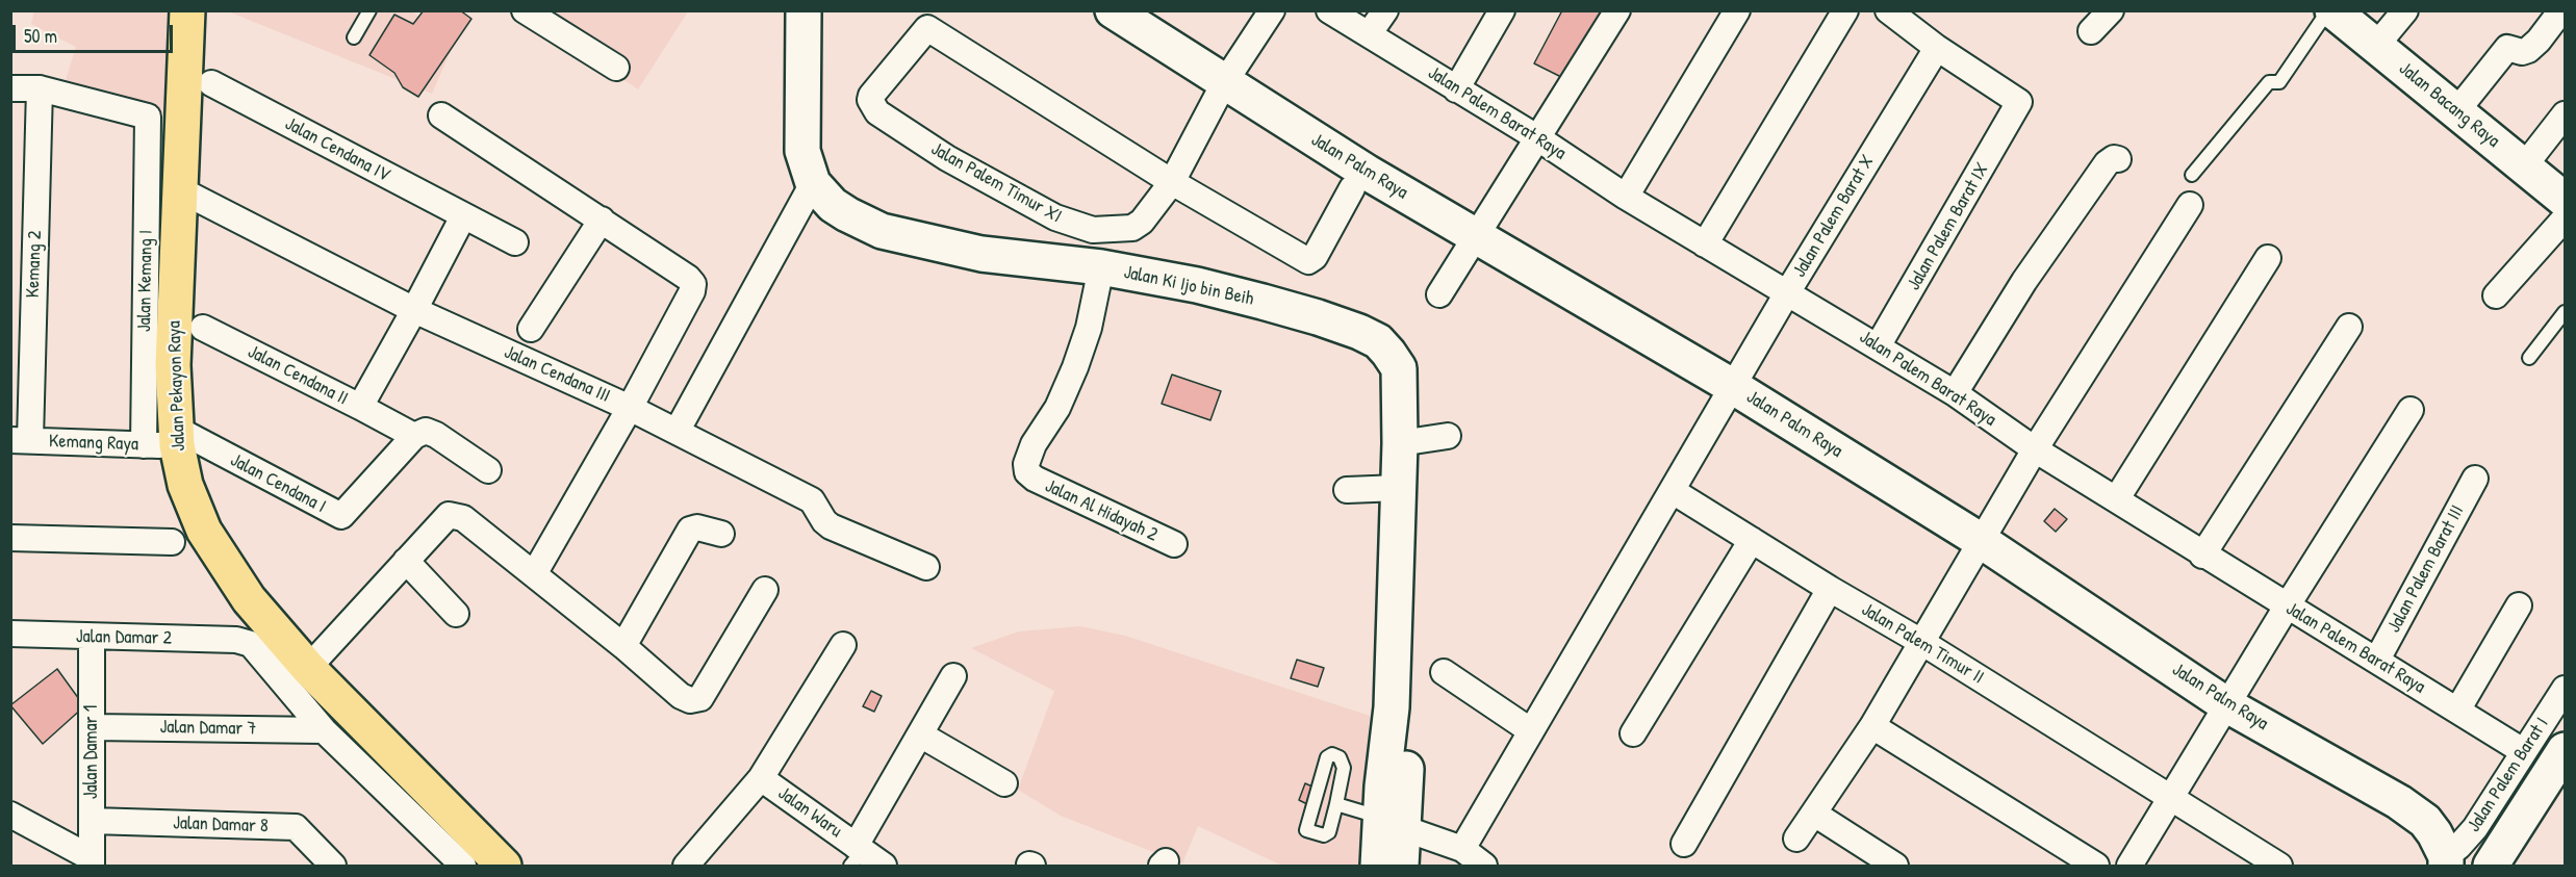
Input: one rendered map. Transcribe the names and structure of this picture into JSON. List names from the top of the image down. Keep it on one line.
{"streets":{"main road":["Jalan Pekayon Raya"],"street":["Jalan Bacang Raya","Jalan Palem Barat Raya","Jalan Cendana IV","Jalan Palm Raya","Jalan Palem Timur XI","Jalan Palem Barat X","Jalan Palem Barat IX","Kemang 2","Jalan Kemang I","Jalan Ki Ijo bin Beih","Jalan Cendana III","Jalan Cendana II","Kemang Raya","Jalan Cendana I","Jalan Al Hidayah 2","Jalan Palem Barat III","Jalan Damar 2","Jalan Palem Timur II","Jalan Damar 7","Jalan Damar 1","Jalan Palem Barat I","Jalan Waru","Jalan Damar 8"]},"crossings":[["Jalan Palem Barat Raya","Jalan Palem Barat X"],["Jalan Palem Barat Raya","Jalan Palem Barat IX"],["Jalan Palem Barat Raya","Jalan Palem Barat III"],["Jalan Palem Barat Raya","Jalan Palem Barat I"],["Jalan Palm Raya","Jalan Palem Timur XI"],["Jalan Palm Raya","Jalan Palem Barat X"],["Jalan Palm Raya","Jalan Palem Barat I"],["Jalan Palem Barat X","Jalan Palem Barat IX"],["Jalan Palem Barat X","Jalan Palem Timur II"],["Kemang 2","Jalan Kemang I"],["Kemang 2","Kemang Raya"],["Jalan Kemang I","Kemang Raya"],["Jalan Ki Ijo bin Beih","Jalan Al Hidayah 2"],["Jalan Cendana III","Jalan Cendana II"],["Jalan Cendana III","Jalan Pekayon Raya"],["Jalan Pekayon Raya","Kemang Raya"],["Jalan Pekayon Raya","Jalan Cendana I"],["Kemang Raya","Jalan Cendana I"],["Jalan Damar 2","Jalan Damar 7"],["Jalan Damar 2","Jalan Damar 1"],["Jalan Damar 7","Jalan Damar 1"],["Jalan Damar 1","Jalan Damar 8"]],"scale_bar":"50 m"}
